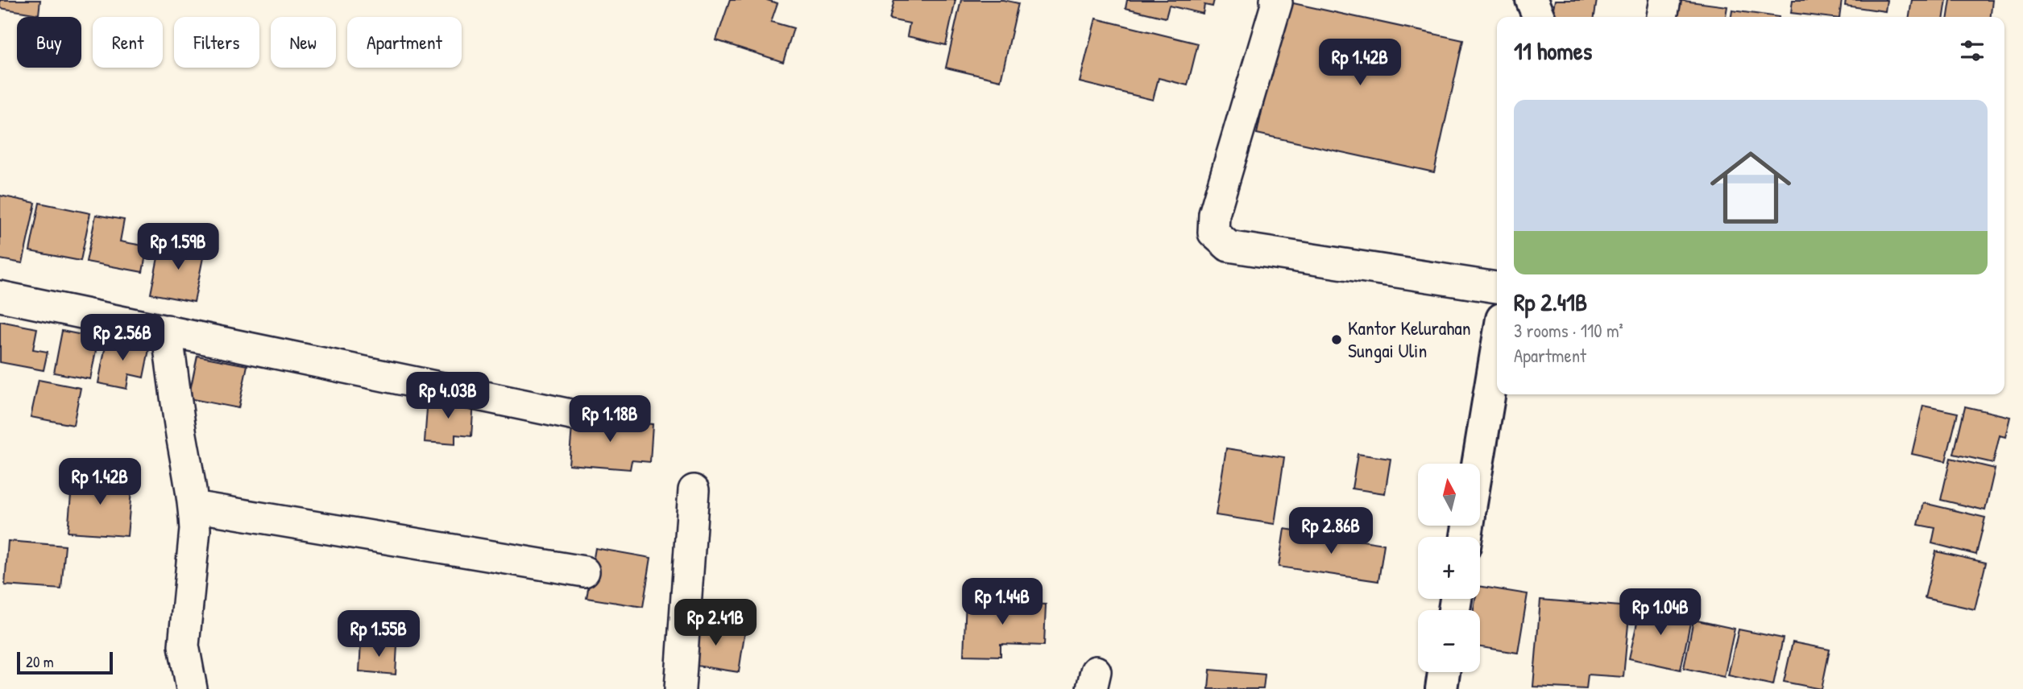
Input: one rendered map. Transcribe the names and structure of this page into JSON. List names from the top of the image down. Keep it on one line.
{"places":["Kantor Kelurahan Sungai Ulin"],"scale_bar":"20 m","north":"top","page":{"chip":["Buy","Rent","Filters","New","Apartment"],"heading":"11 homes","price":["Rp 1.42B","Rp 1.59B","Rp 2.56B","Rp 4.03B","Rp 1.18B","Rp 1.42B","Rp 2.86B","Rp 1.44B","Rp 1.04B","Rp 2.41B","Rp 1.55B"],"list":[{"name":"Rp 2.41B","note":"3 rooms · 110 m² · Apartment"}],"map_buttons":["+","−"],"scale":"20 m"}}
